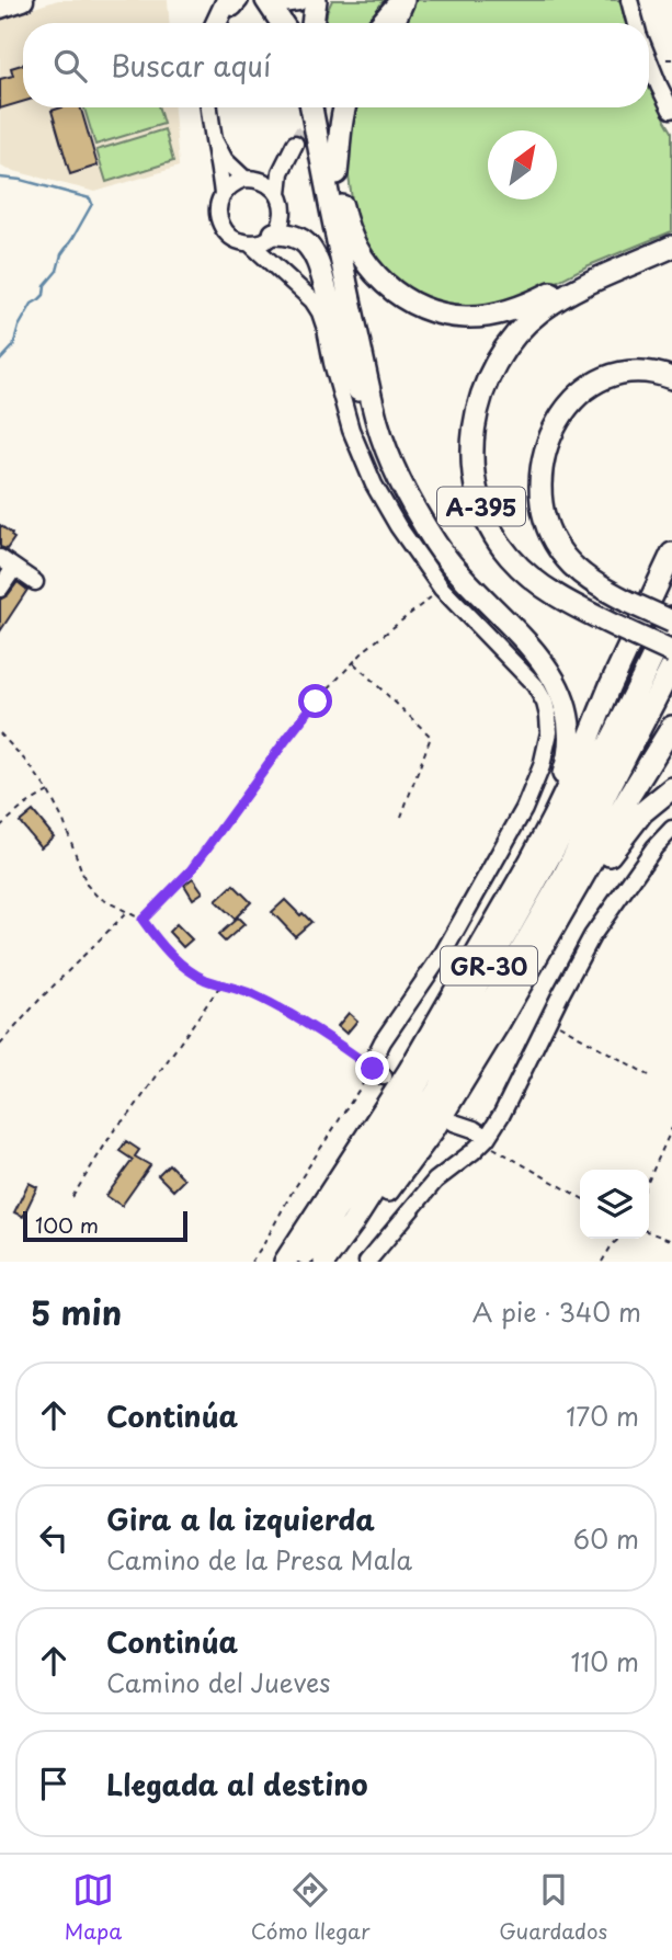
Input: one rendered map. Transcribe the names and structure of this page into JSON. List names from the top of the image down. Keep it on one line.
{"streets":{"highway":["A-395","GR-30"]},"scale_bar":"100 m","north":"top right","page":{"search":"Buscar aquí","scale":"100 m","heading":["5 min","A pie · 340 m"],"list":[["Continúa","170 m"],["Gira a la izquierda","Camino de la Presa Mala","60 m"],["Continúa","Camino del Jueves","110 m"],"Llegada al destino"],"nav":["Mapa","Cómo llegar","Guardados"]}}
